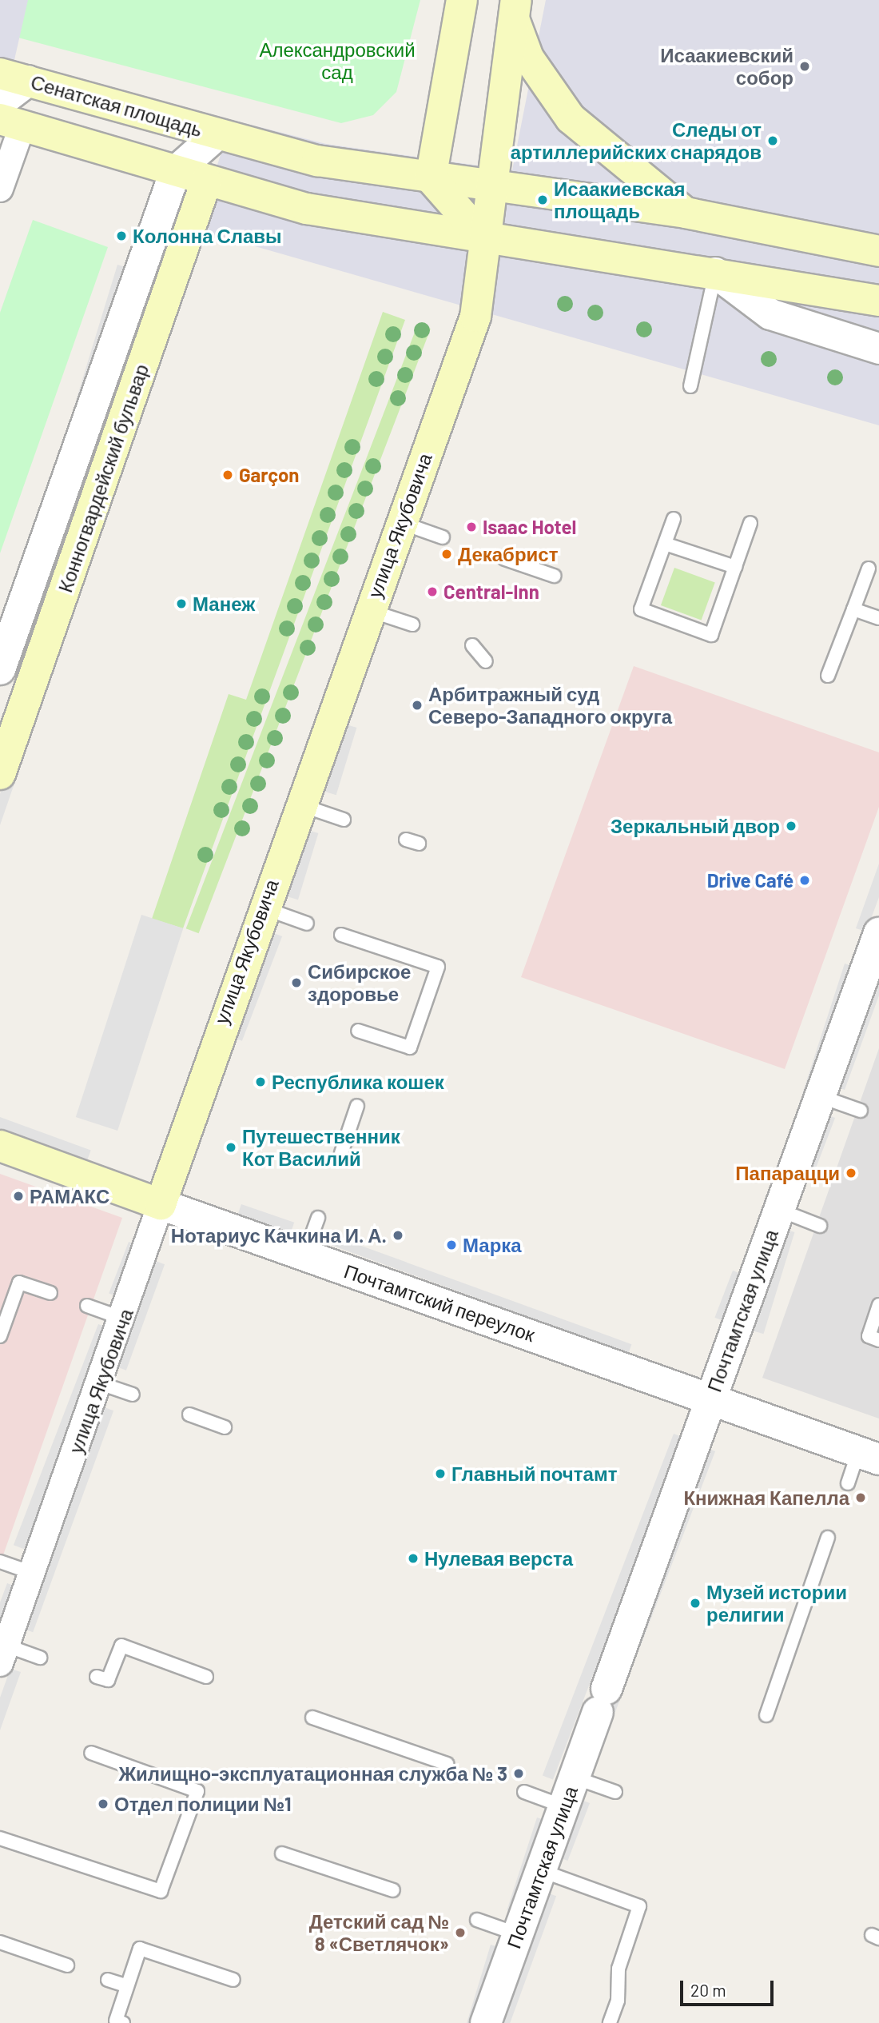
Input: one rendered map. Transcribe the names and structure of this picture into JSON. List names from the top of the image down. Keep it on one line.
{"streets":{"main road":["Сенатская площадь","Конногвардейский бульвар","улица Якубовича","Почтамтский переулок"],"street":["Почтамтская улица"]},"crossings":[["Сенатская площадь","Конногвардейский бульвар"],["улица Якубовича","Почтамтский переулок"],["Почтамтский переулок","Почтамтская улица"]],"parks":["Александровский сад"],"places":["Исаакиевский собор","Следы от артиллерийских снарядов","Исаакиевская площадь","Колонна Славы","Garçon","Isaac Hotel","Декабрист","Central-Inn","Манеж","Арбитражный суд Северо-Западного округа","Зеркальный двор","Drive Café","Сибирское здоровье","Республика кошек","Путешественник Кот Василий","Папарацци","РАМАКС","Нотариус Качкина И. А.","Марка","Главный почтамт","Книжная Капелла","Нулевая верста","Музей истории религии","Жилищно-эксплуатационная служба № 3","Отдел полиции №1","Детский сад № 8 «Светлячок»"],"scale_bar":"20 m"}
